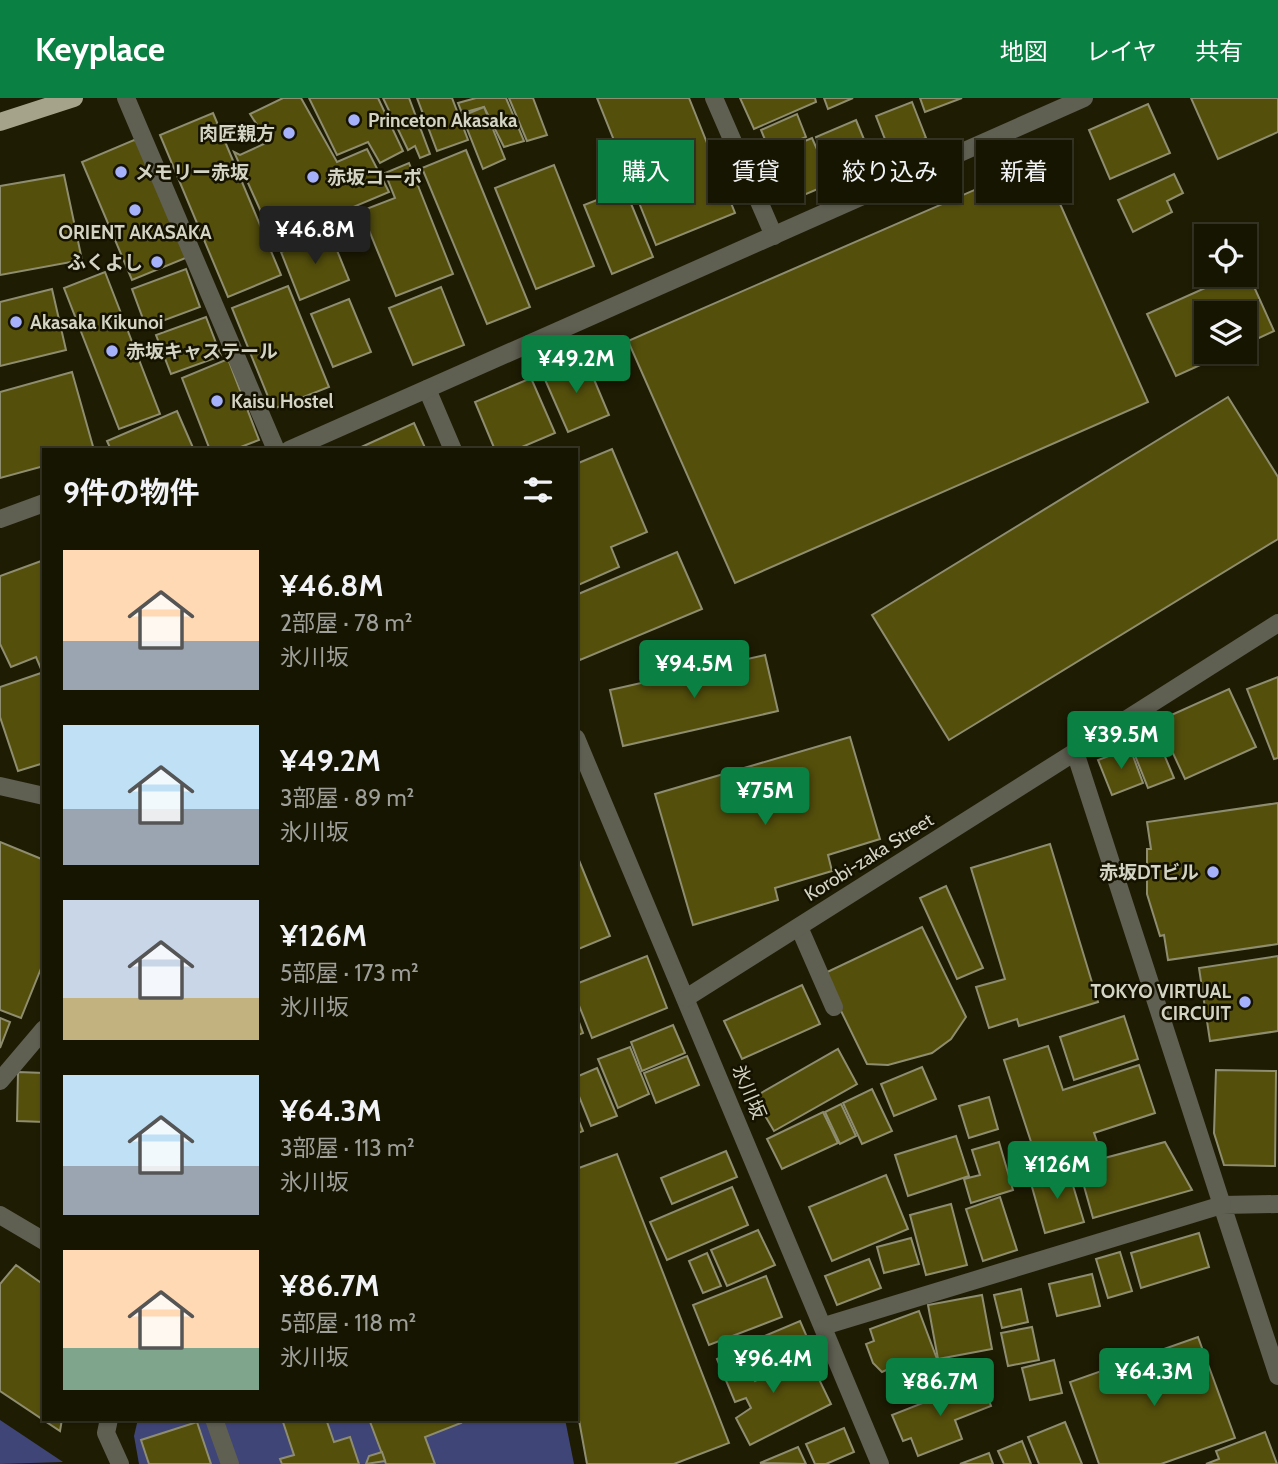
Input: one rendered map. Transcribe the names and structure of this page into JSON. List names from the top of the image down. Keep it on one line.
{"streets":{"street":["Korobi-zaka Street","氷川坂"]},"crossings":[["Korobi-zaka Street","氷川坂"]],"places":["Princeton Akasaka","肉匠親方","メモリー赤坂","赤坂コーポ","ORIENT AKASAKA","ふくよし","Akasaka Kikunoi","赤坂キャステール","Kaisu Hostel","赤坂DTビル","TOKYO VIRTUAL CIRCUIT"],"page":{"header":"Keyplace","nav":["地図","レイヤ","共有"],"chip":["購入","賃貸","絞り込み","新着"],"price":["¥46.8M","¥49.2M","¥94.5M","¥39.5M","¥75M","¥126M","¥96.4M","¥64.3M","¥86.7M"],"heading":"9件の物件","list":[{"name":"¥46.8M","note":"2部屋 · 78 m² · 氷川坂"},{"name":"¥49.2M","note":"3部屋 · 89 m² · 氷川坂"},{"name":"¥126M","note":"5部屋 · 173 m² · 氷川坂"},{"name":"¥64.3M","note":"3部屋 · 113 m² · 氷川坂"},{"name":"¥86.7M","note":"5部屋 · 118 m² · 氷川坂"}]}}
